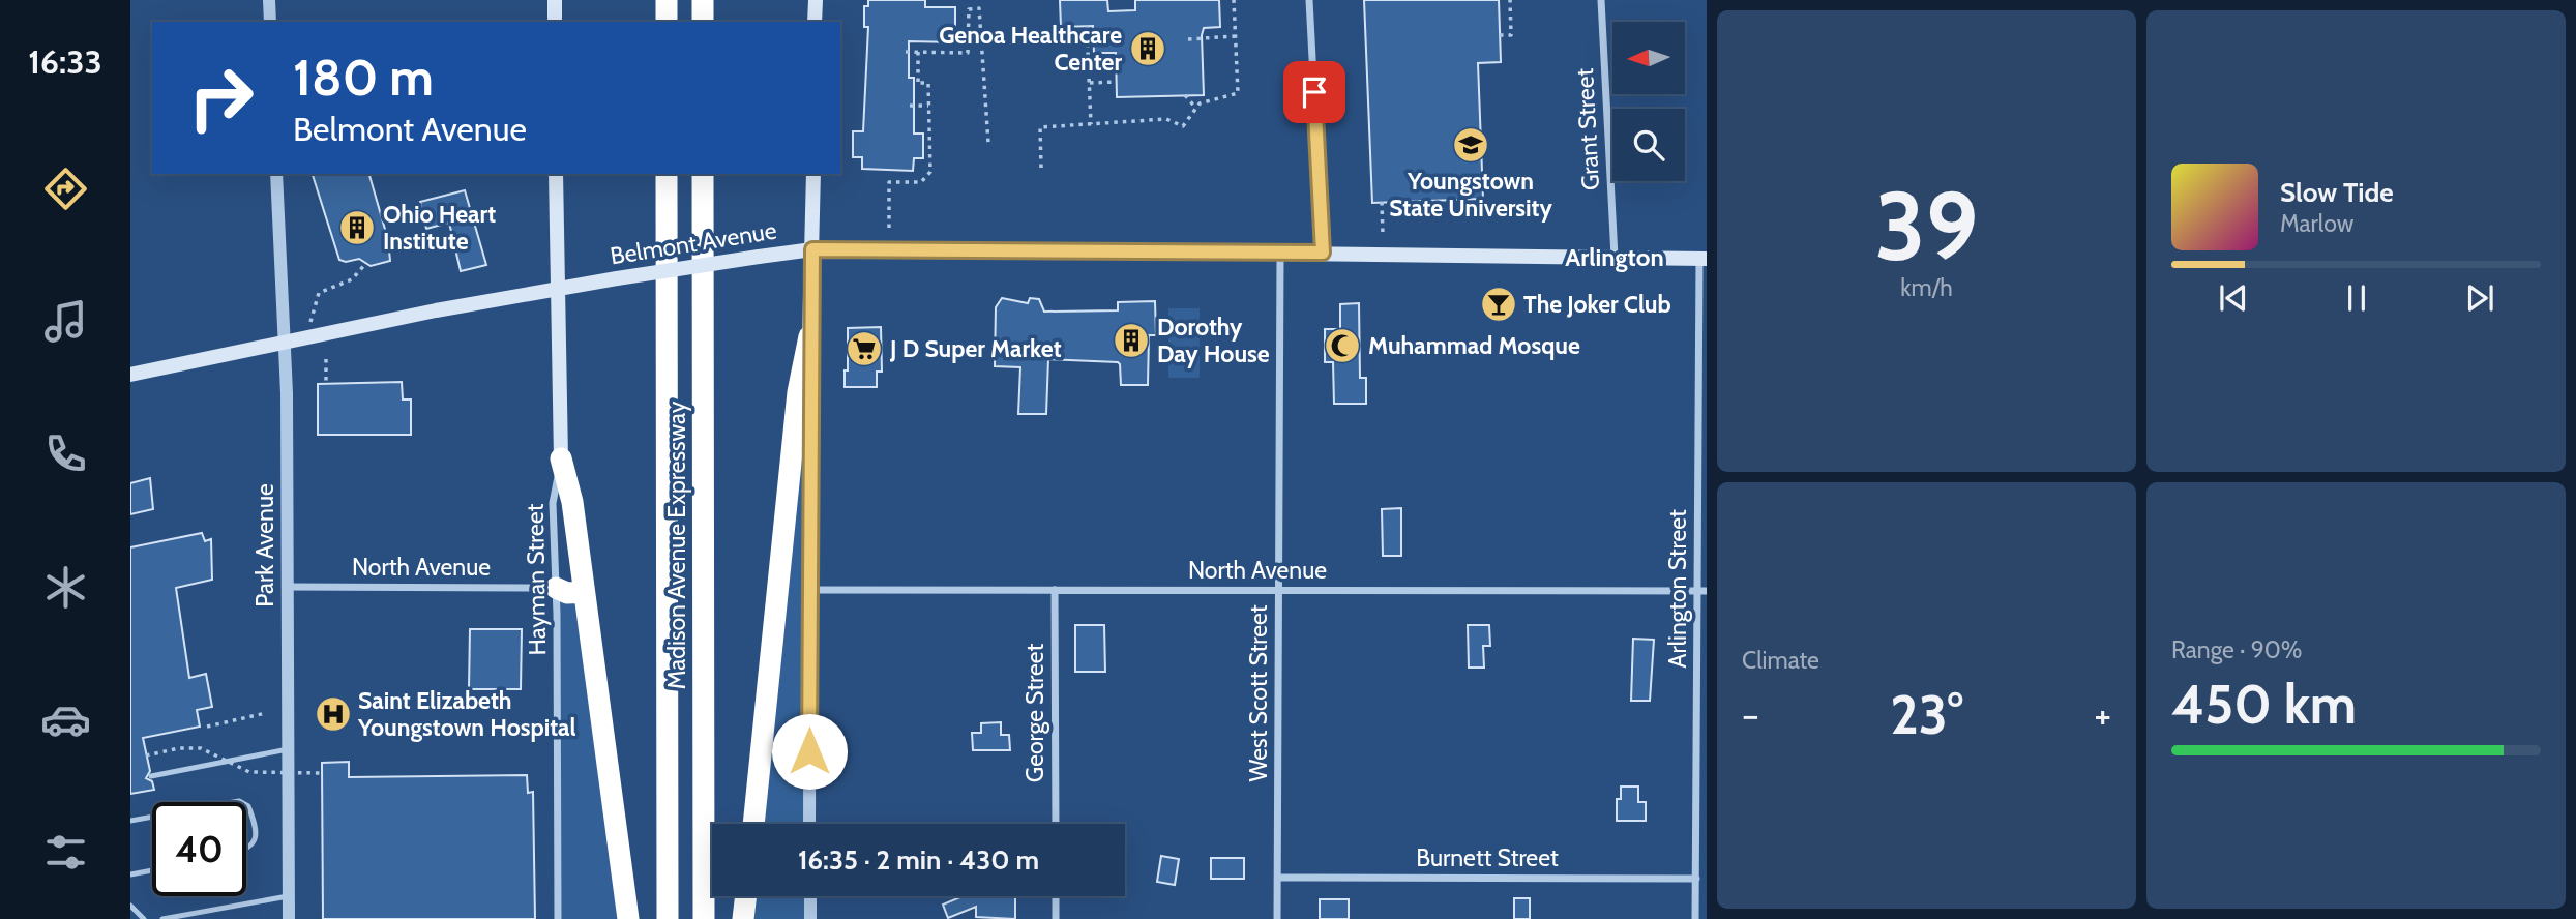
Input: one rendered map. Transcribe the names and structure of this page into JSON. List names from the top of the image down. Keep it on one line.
{"streets":{"highway":["Madison Avenue Expressway"],"main road":["Belmont Avenue"],"street":["Grant Street","Park Avenue","North Avenue","Hayman Street","Arlington Street","West Scott Street","George Street","Burnett Street"]},"crossings":[["Grant Street","Belmont Avenue"],["Belmont Avenue","Park Avenue"],["Belmont Avenue","Arlington Street"],["Belmont Avenue","West Scott Street"],["Park Avenue","North Avenue"],["North Avenue","Hayman Street"],["North Avenue","Arlington Street"],["North Avenue","West Scott Street"],["North Avenue","George Street"],["Arlington Street","Burnett Street"],["West Scott Street","Burnett Street"]],"districts":["Arlington"],"places":{"building":["Genoa Healthcare Center","Ohio Heart Institute","Dorothy Day House"],"school or university":["Youngstown State University"],"bar":["The Joker Club"],"mosque":["Muhammad Mosque"],"supermarket":["J D Super Market"],"hospital":["Saint Elizabeth Youngstown Hospital"]},"north":"left","page":{"tabs":"16:33","tile":[["39","km/h"],"Climate",["Range · 90%","450 km"]],"turn":["180 m","Belmont Avenue"],"song":["Slow Tide","Marlow"],"heat":["−","23°","+"],"limit":"40","trip":"16:35 · 2 min · 430 m"}}
